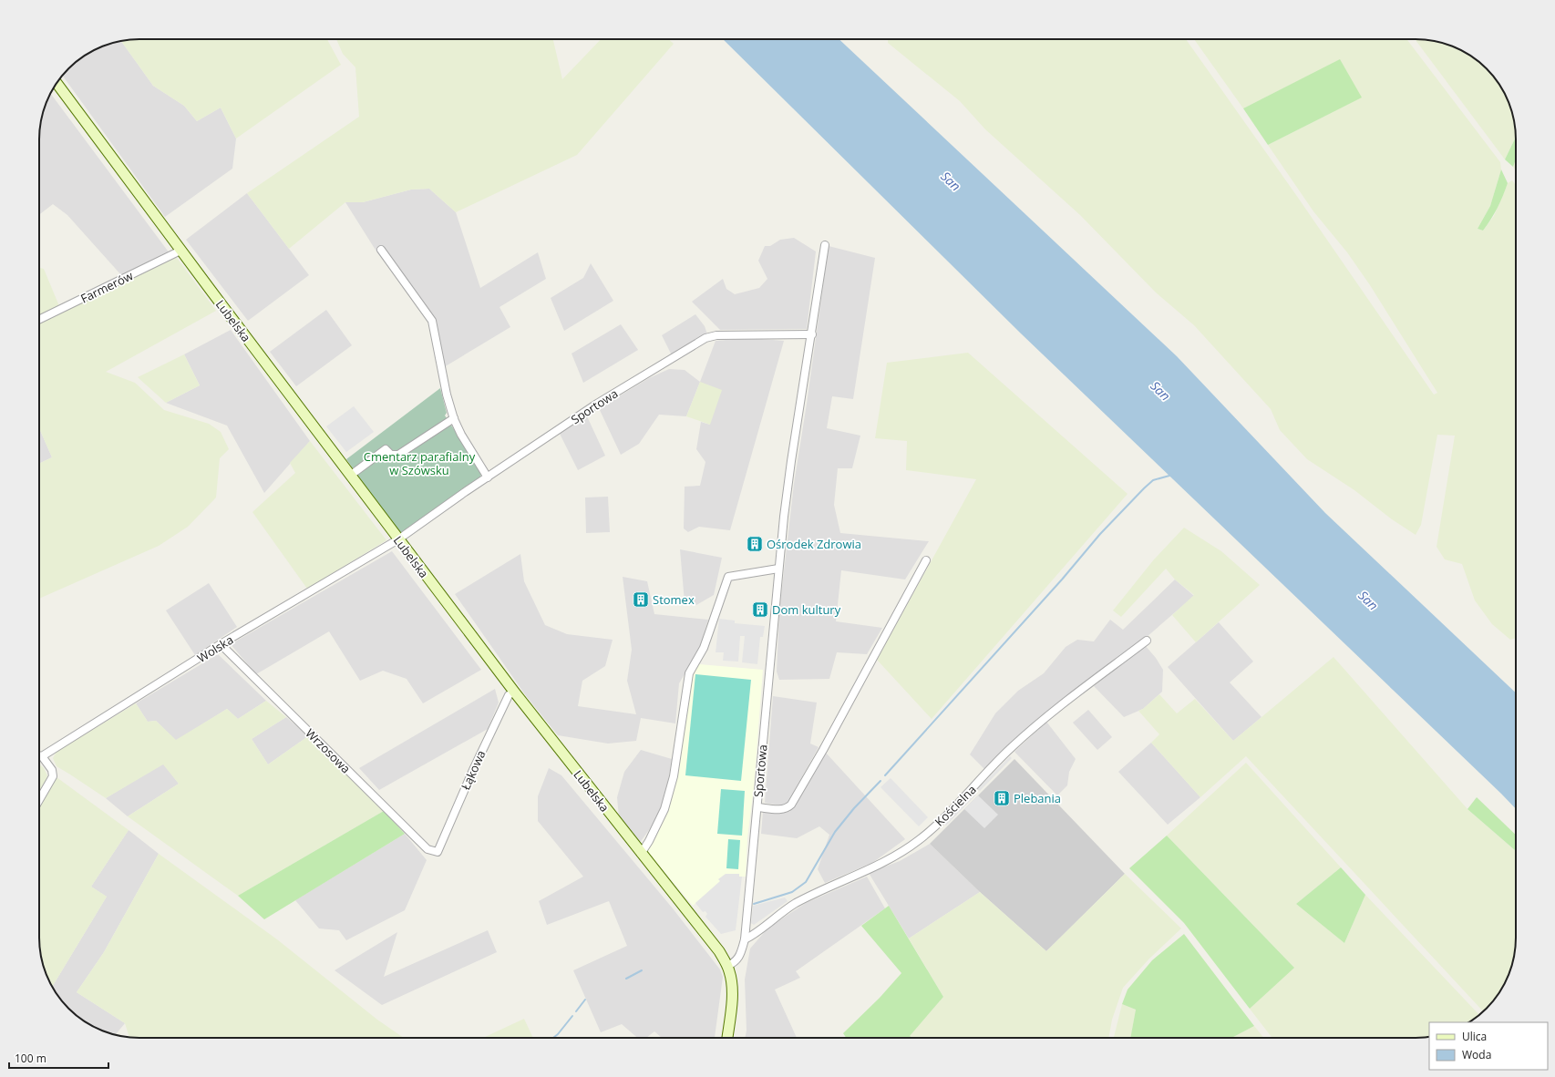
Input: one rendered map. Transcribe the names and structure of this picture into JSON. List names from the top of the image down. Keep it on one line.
{"streets":{"main road":["Lubelska"],"street":["Farmerów","Sportowa","Wolska","Wrzosowa","Łąkowa","Kościelna"]},"crossings":[["Farmerów","Lubelska"],["Lubelska","Sportowa"],["Lubelska","Wolska"],["Lubelska","Łąkowa"],["Sportowa","Wolska"],["Sportowa","Kościelna"],["Wolska","Wrzosowa"],["Wrzosowa","Łąkowa"]],"water":["San"],"parks":["Cmentarz parafialny w Szówsku"],"places":{"building":["Ośrodek Zdrowia","Stomex","Dom kultury","Plebania"]},"legend":["Ulica","Woda"],"scale_bar":"100 m"}
